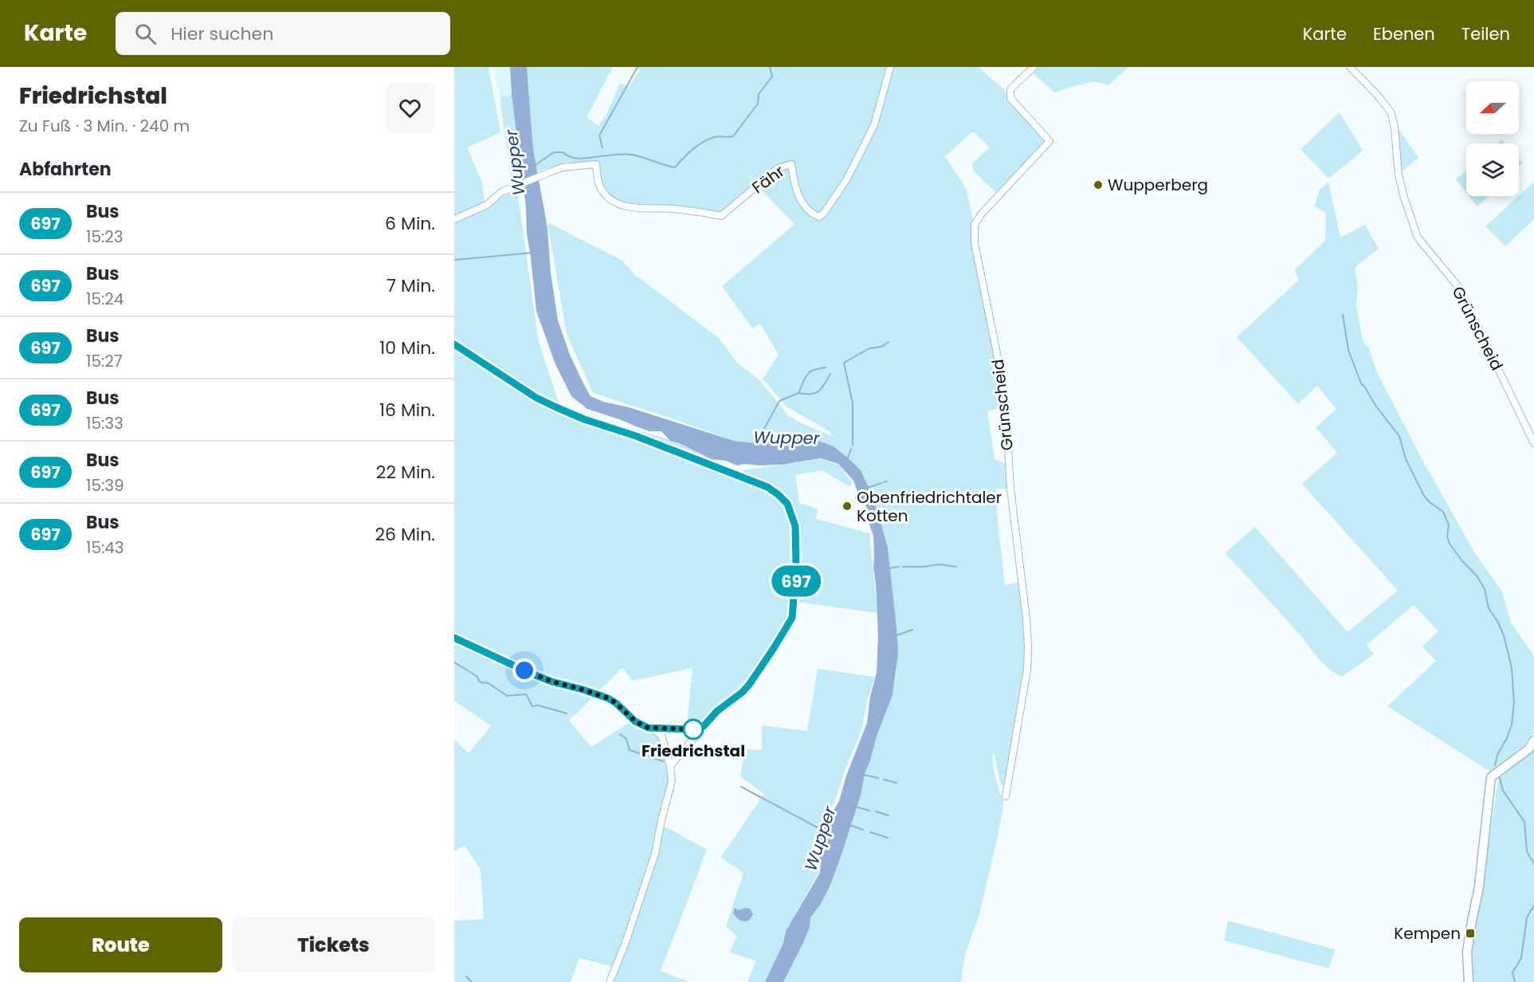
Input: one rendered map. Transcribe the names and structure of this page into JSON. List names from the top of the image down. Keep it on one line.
{"streets":{"street":["Fähr","Grünscheid"]},"water":["Wupper"],"places":{"other":["Wupperberg","Obenfriedrichtaler Kotten","Friedrichstal"],"transit":["Kempen"]},"lines":["bus line 697"],"north":"left","page":{"header":"Karte","search":"Hier suchen","nav":["Karte","Ebenen","Teilen"],"heading":[["Friedrichstal","Zu Fuß · 3 Min. · 240 m"],"Abfahrten"],"on_map":"697","list":[{"mark":"697","name":"Bus","note":"15:23","value":"6 Min."},{"mark":"697","name":"Bus","note":"15:24","value":"7 Min."},{"mark":"697","name":"Bus","note":"15:27","value":"10 Min."},{"mark":"697","name":"Bus","note":"15:33","value":"16 Min."},{"mark":"697","name":"Bus","note":"15:39","value":"22 Min."},{"mark":"697","name":"Bus","note":"15:43","value":"26 Min."}],"buttons":["Route","Tickets"]}}
